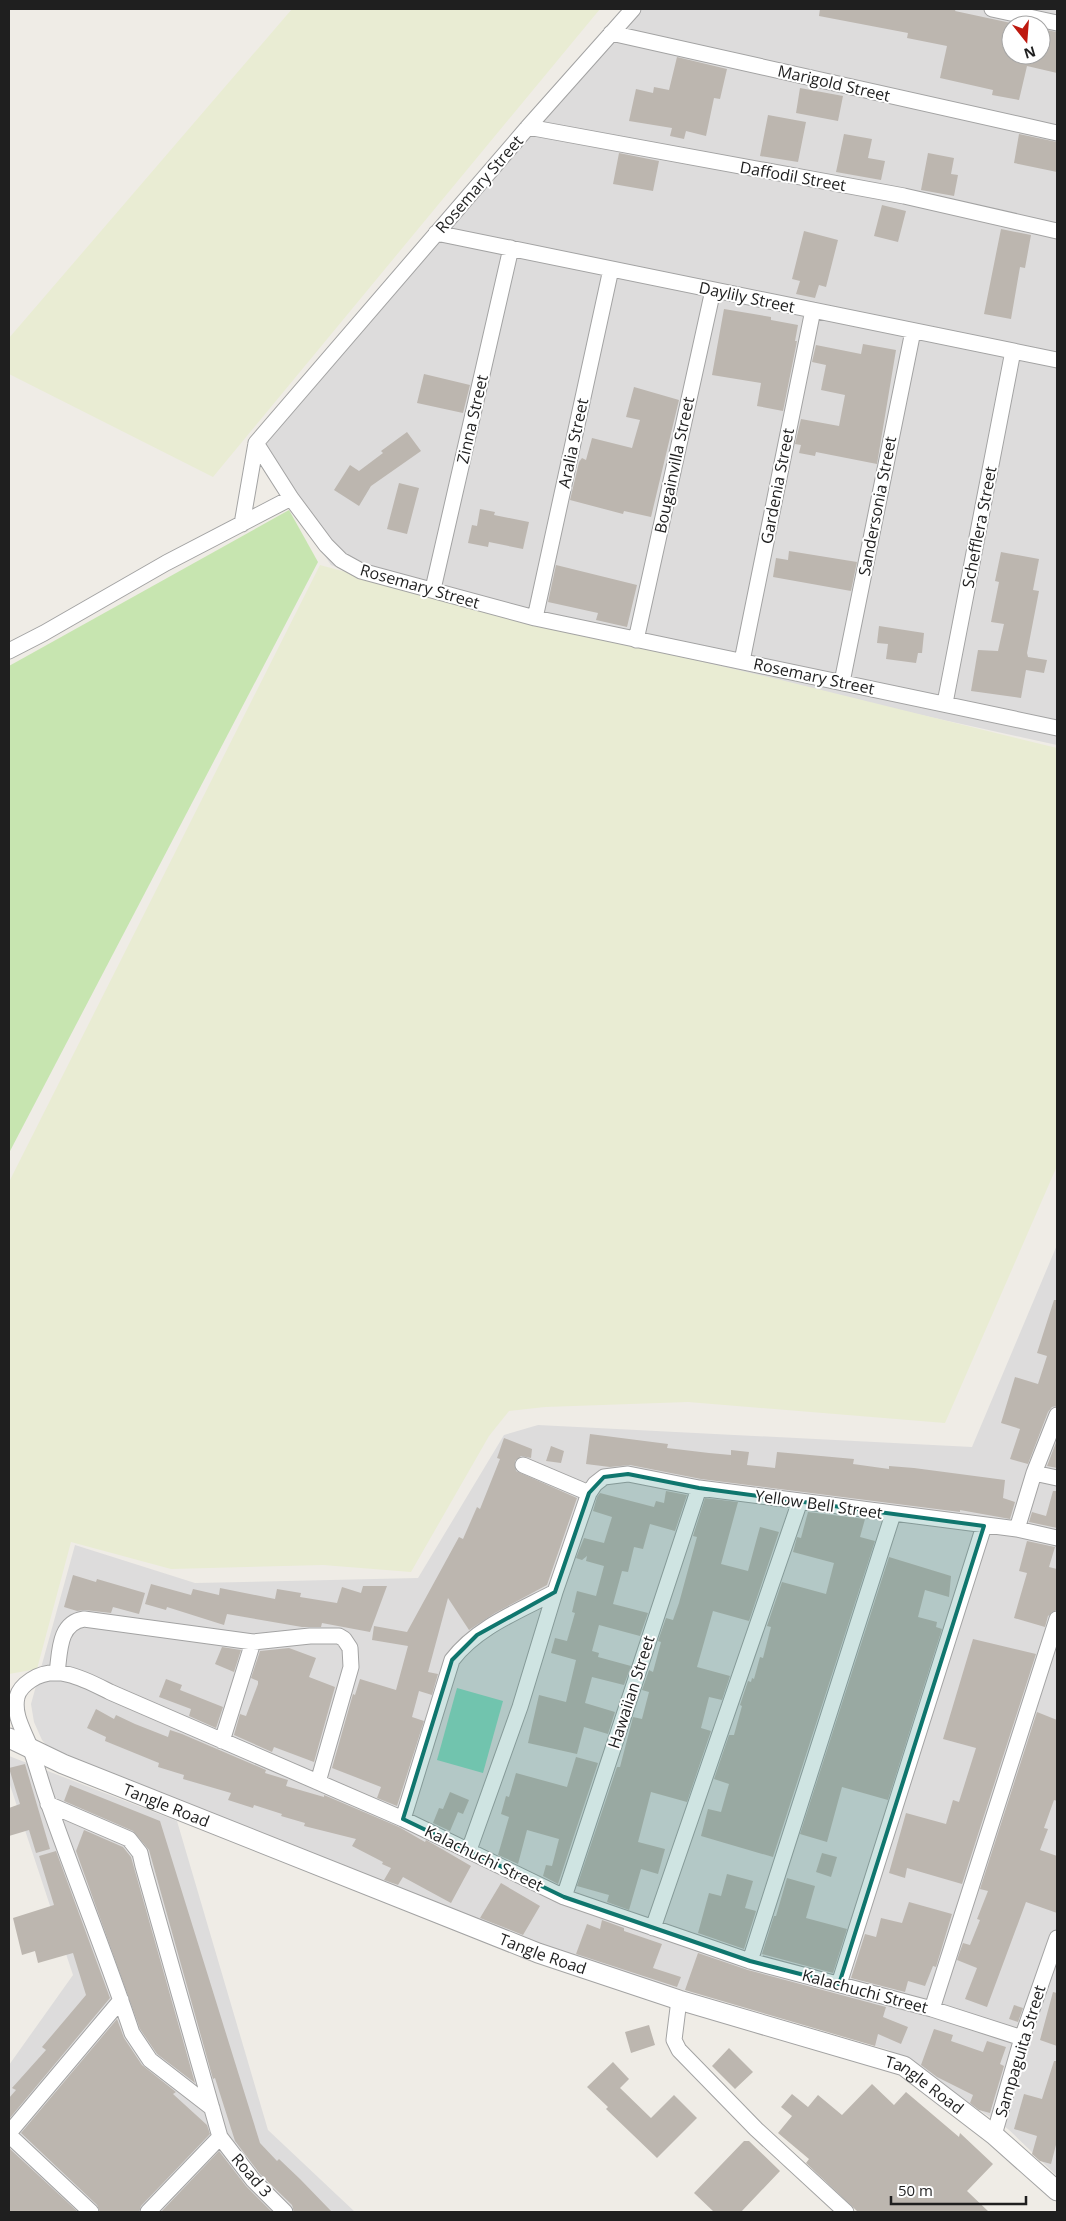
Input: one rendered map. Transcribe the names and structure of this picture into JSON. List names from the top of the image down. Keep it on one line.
{"streets":{"street":["Marigold Street","Daffodil Street","Rosemary Street","Daylily Street","Zinna Street","Aralia Street","Bougainvilla Street","Gardenia Street","Sandersonia Street","Schefflera Street","Yellow Bell Street","Hawaiian Street","Tangle Road","Kalachuchi Street","Sampaguita Street","Road 3"]},"crossings":[["Marigold Street","Rosemary Street"],["Daffodil Street","Rosemary Street"],["Rosemary Street","Daylily Street"],["Rosemary Street","Zinna Street"],["Rosemary Street","Aralia Street"],["Rosemary Street","Bougainvilla Street"],["Rosemary Street","Gardenia Street"],["Rosemary Street","Sandersonia Street"],["Rosemary Street","Schefflera Street"],["Daylily Street","Zinna Street"],["Daylily Street","Aralia Street"],["Daylily Street","Bougainvilla Street"],["Daylily Street","Gardenia Street"],["Daylily Street","Sandersonia Street"],["Daylily Street","Schefflera Street"],["Yellow Bell Street","Hawaiian Street"],["Hawaiian Street","Kalachuchi Street"],["Tangle Road","Kalachuchi Street"],["Tangle Road","Sampaguita Street"],["Kalachuchi Street","Sampaguita Street"]],"scale_bar":"50 m","north":"bottom"}
